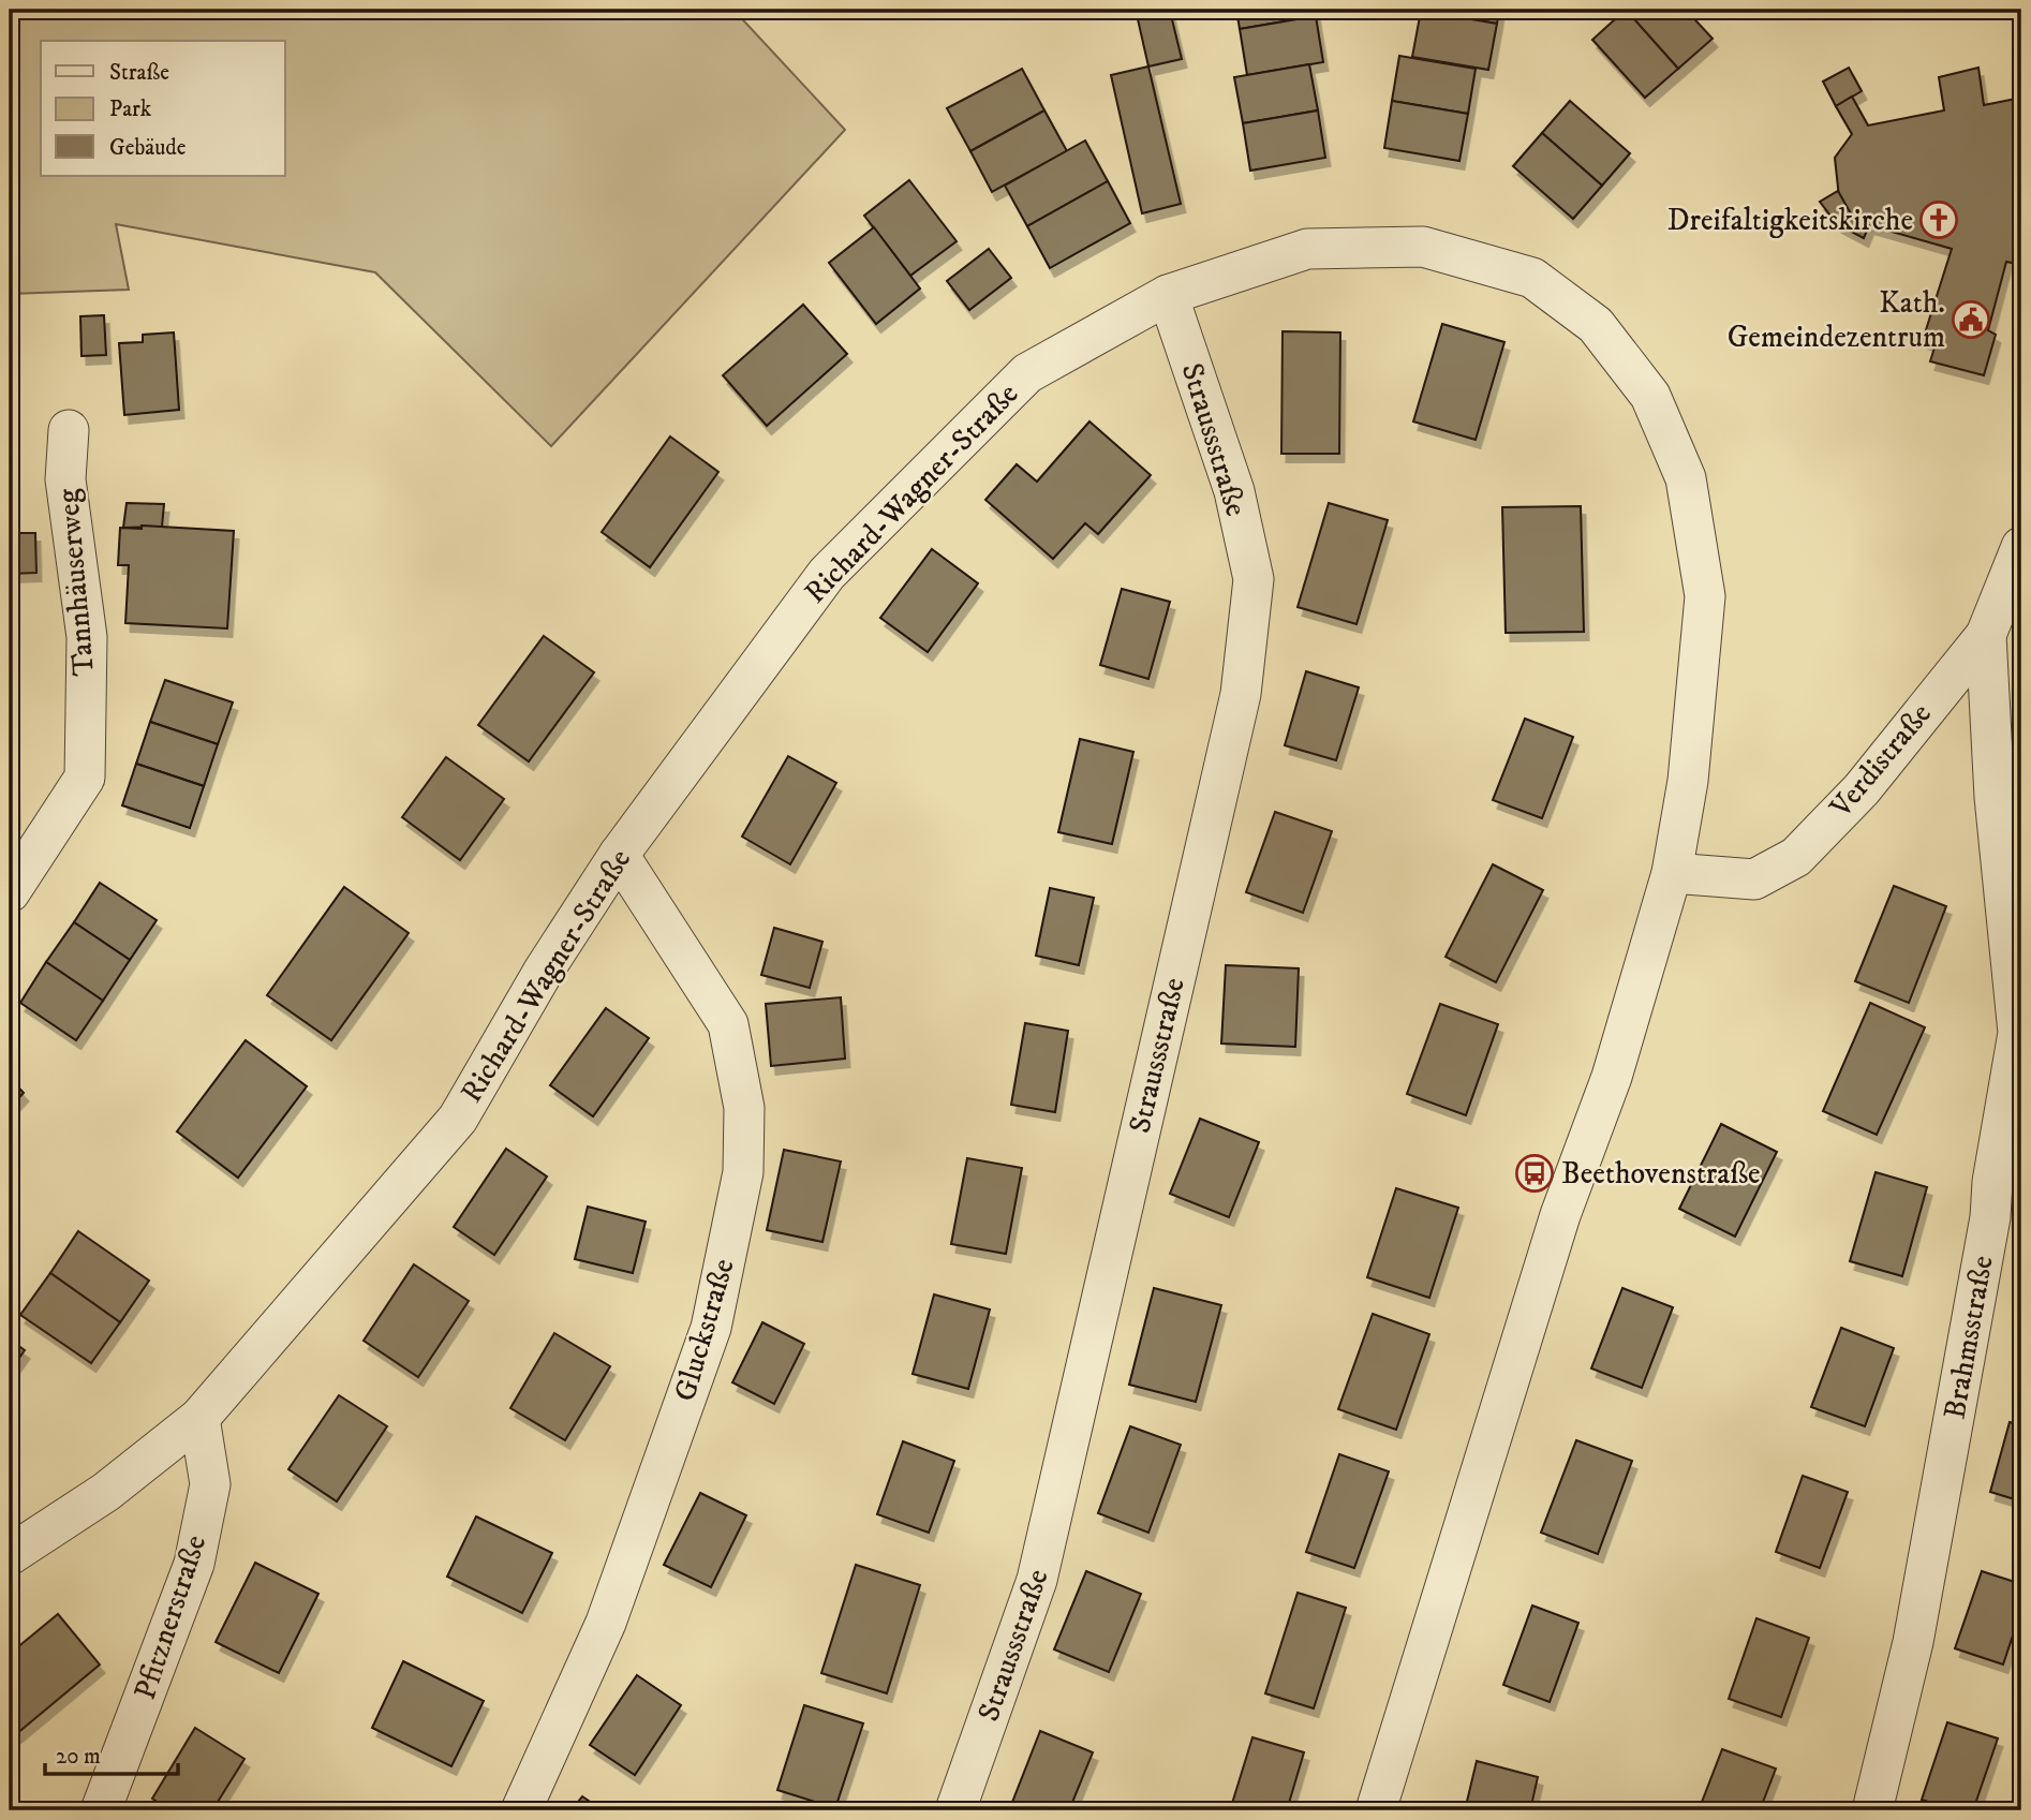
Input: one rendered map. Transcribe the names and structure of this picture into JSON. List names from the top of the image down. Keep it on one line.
{"streets":{"street":["Straussstraße","Richard-Wagner-Straße","Tannhäuserweg","Verdistraße","Gluckstraße","Brahmsstraße","Pfitznerstraße"]},"crossings":[["Straussstraße","Richard-Wagner-Straße"],["Richard-Wagner-Straße","Verdistraße"],["Richard-Wagner-Straße","Gluckstraße"],["Richard-Wagner-Straße","Pfitznerstraße"],["Verdistraße","Brahmsstraße"]],"places":{"church":["Dreifaltigkeitskirche"],"public building":["Kath. Gemeindezentrum"],"bus stop":["Beethovenstraße"]},"legend":["Straße","Park","Gebäude"],"scale_bar":"20 m"}
